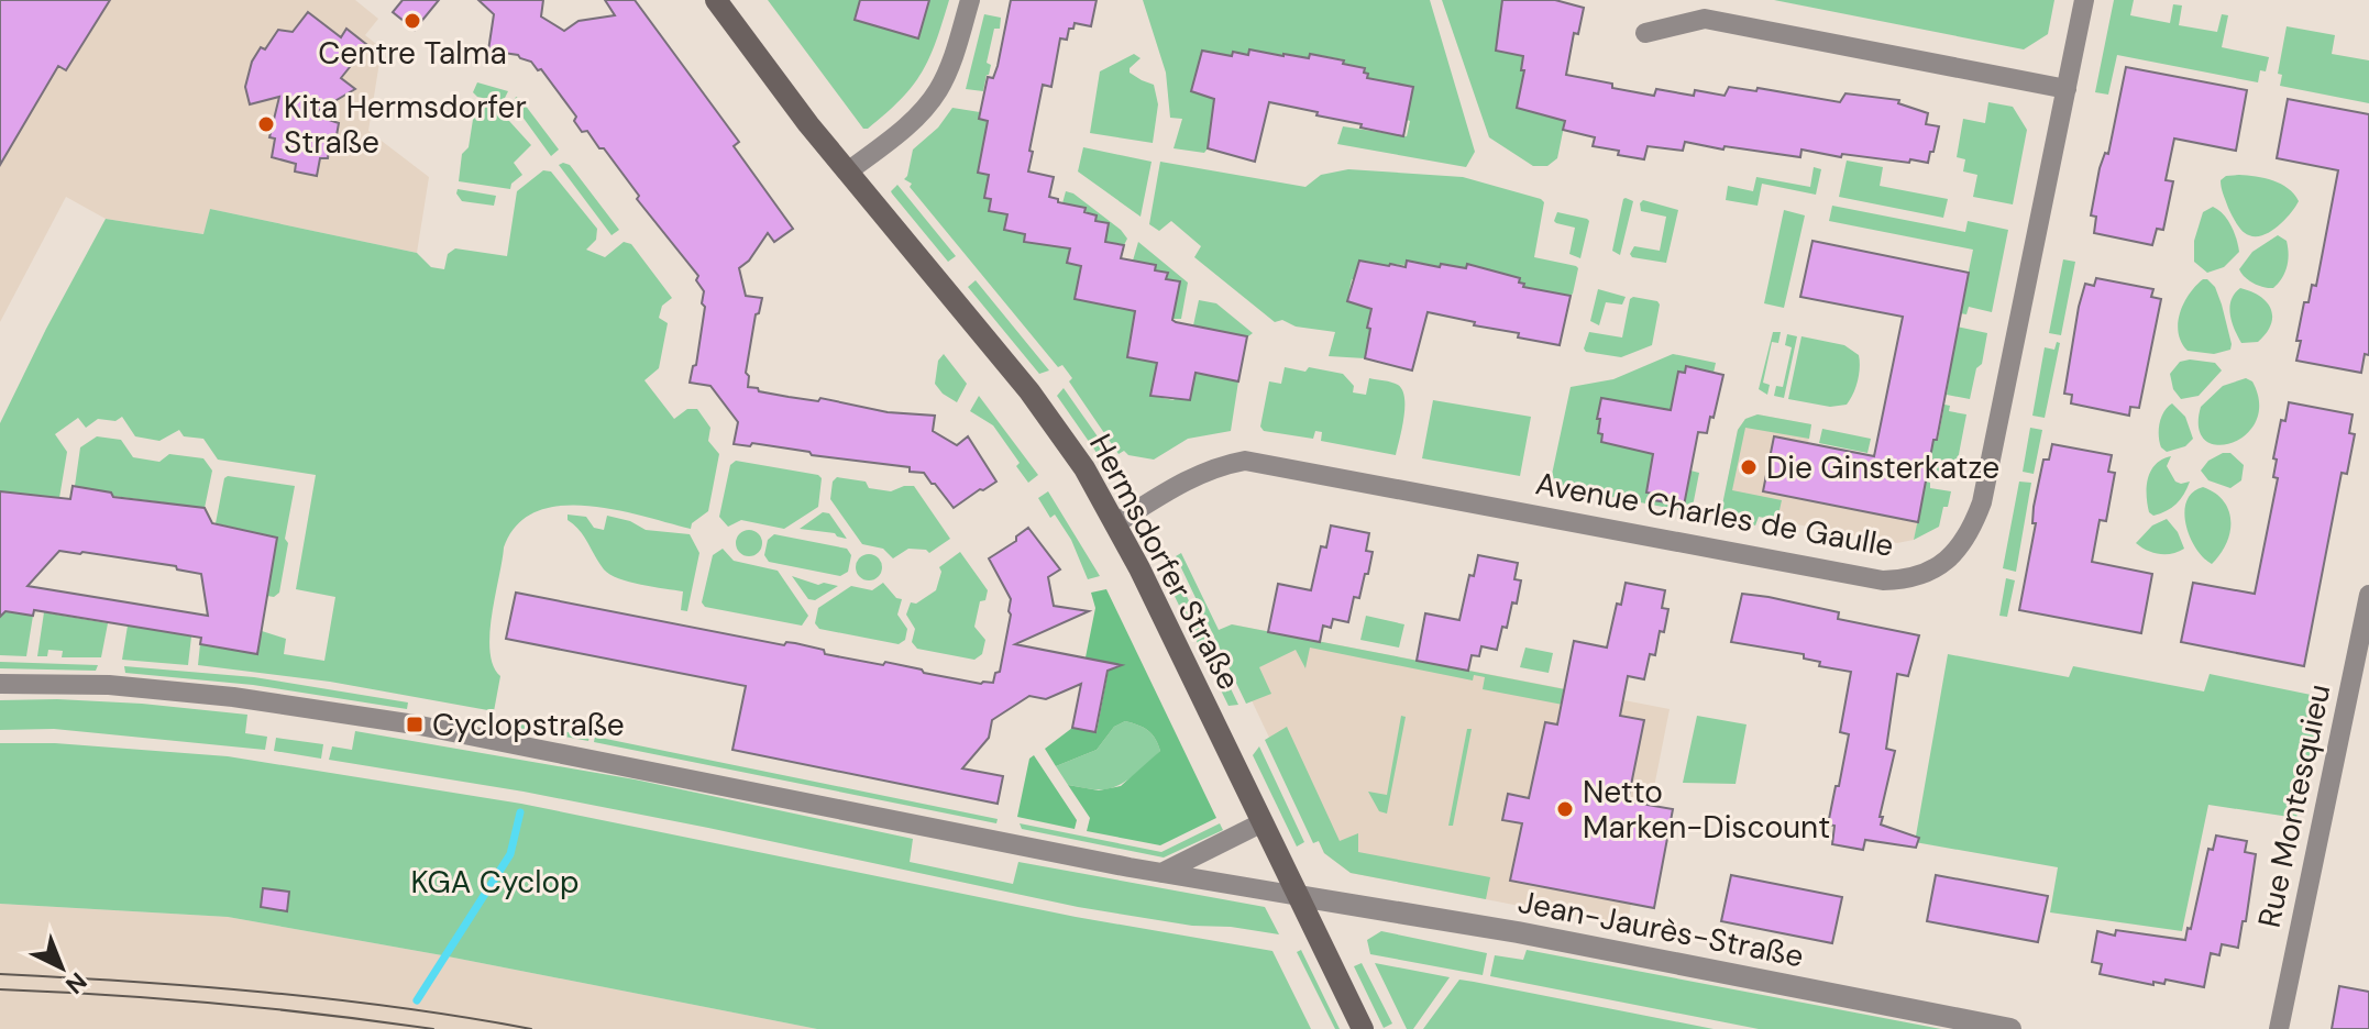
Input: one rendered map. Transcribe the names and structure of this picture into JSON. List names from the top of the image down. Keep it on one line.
{"streets":{"main road":["Hermsdorfer Straße"],"street":["Avenue Charles de Gaulle","Rue Montesquieu","Jean-Jaurès-Straße"]},"crossings":[["Avenue Charles de Gaulle","Hermsdorfer Straße"],["Hermsdorfer Straße","Jean-Jaurès-Straße"]],"parks":["KGA Cyclop"],"places":{"other":["Centre Talma","Kita Hermsdorfer Straße","Die Ginsterkatze","Netto Marken-Discount"],"transit":["Cyclopstraße"]},"north":"bottom right"}
